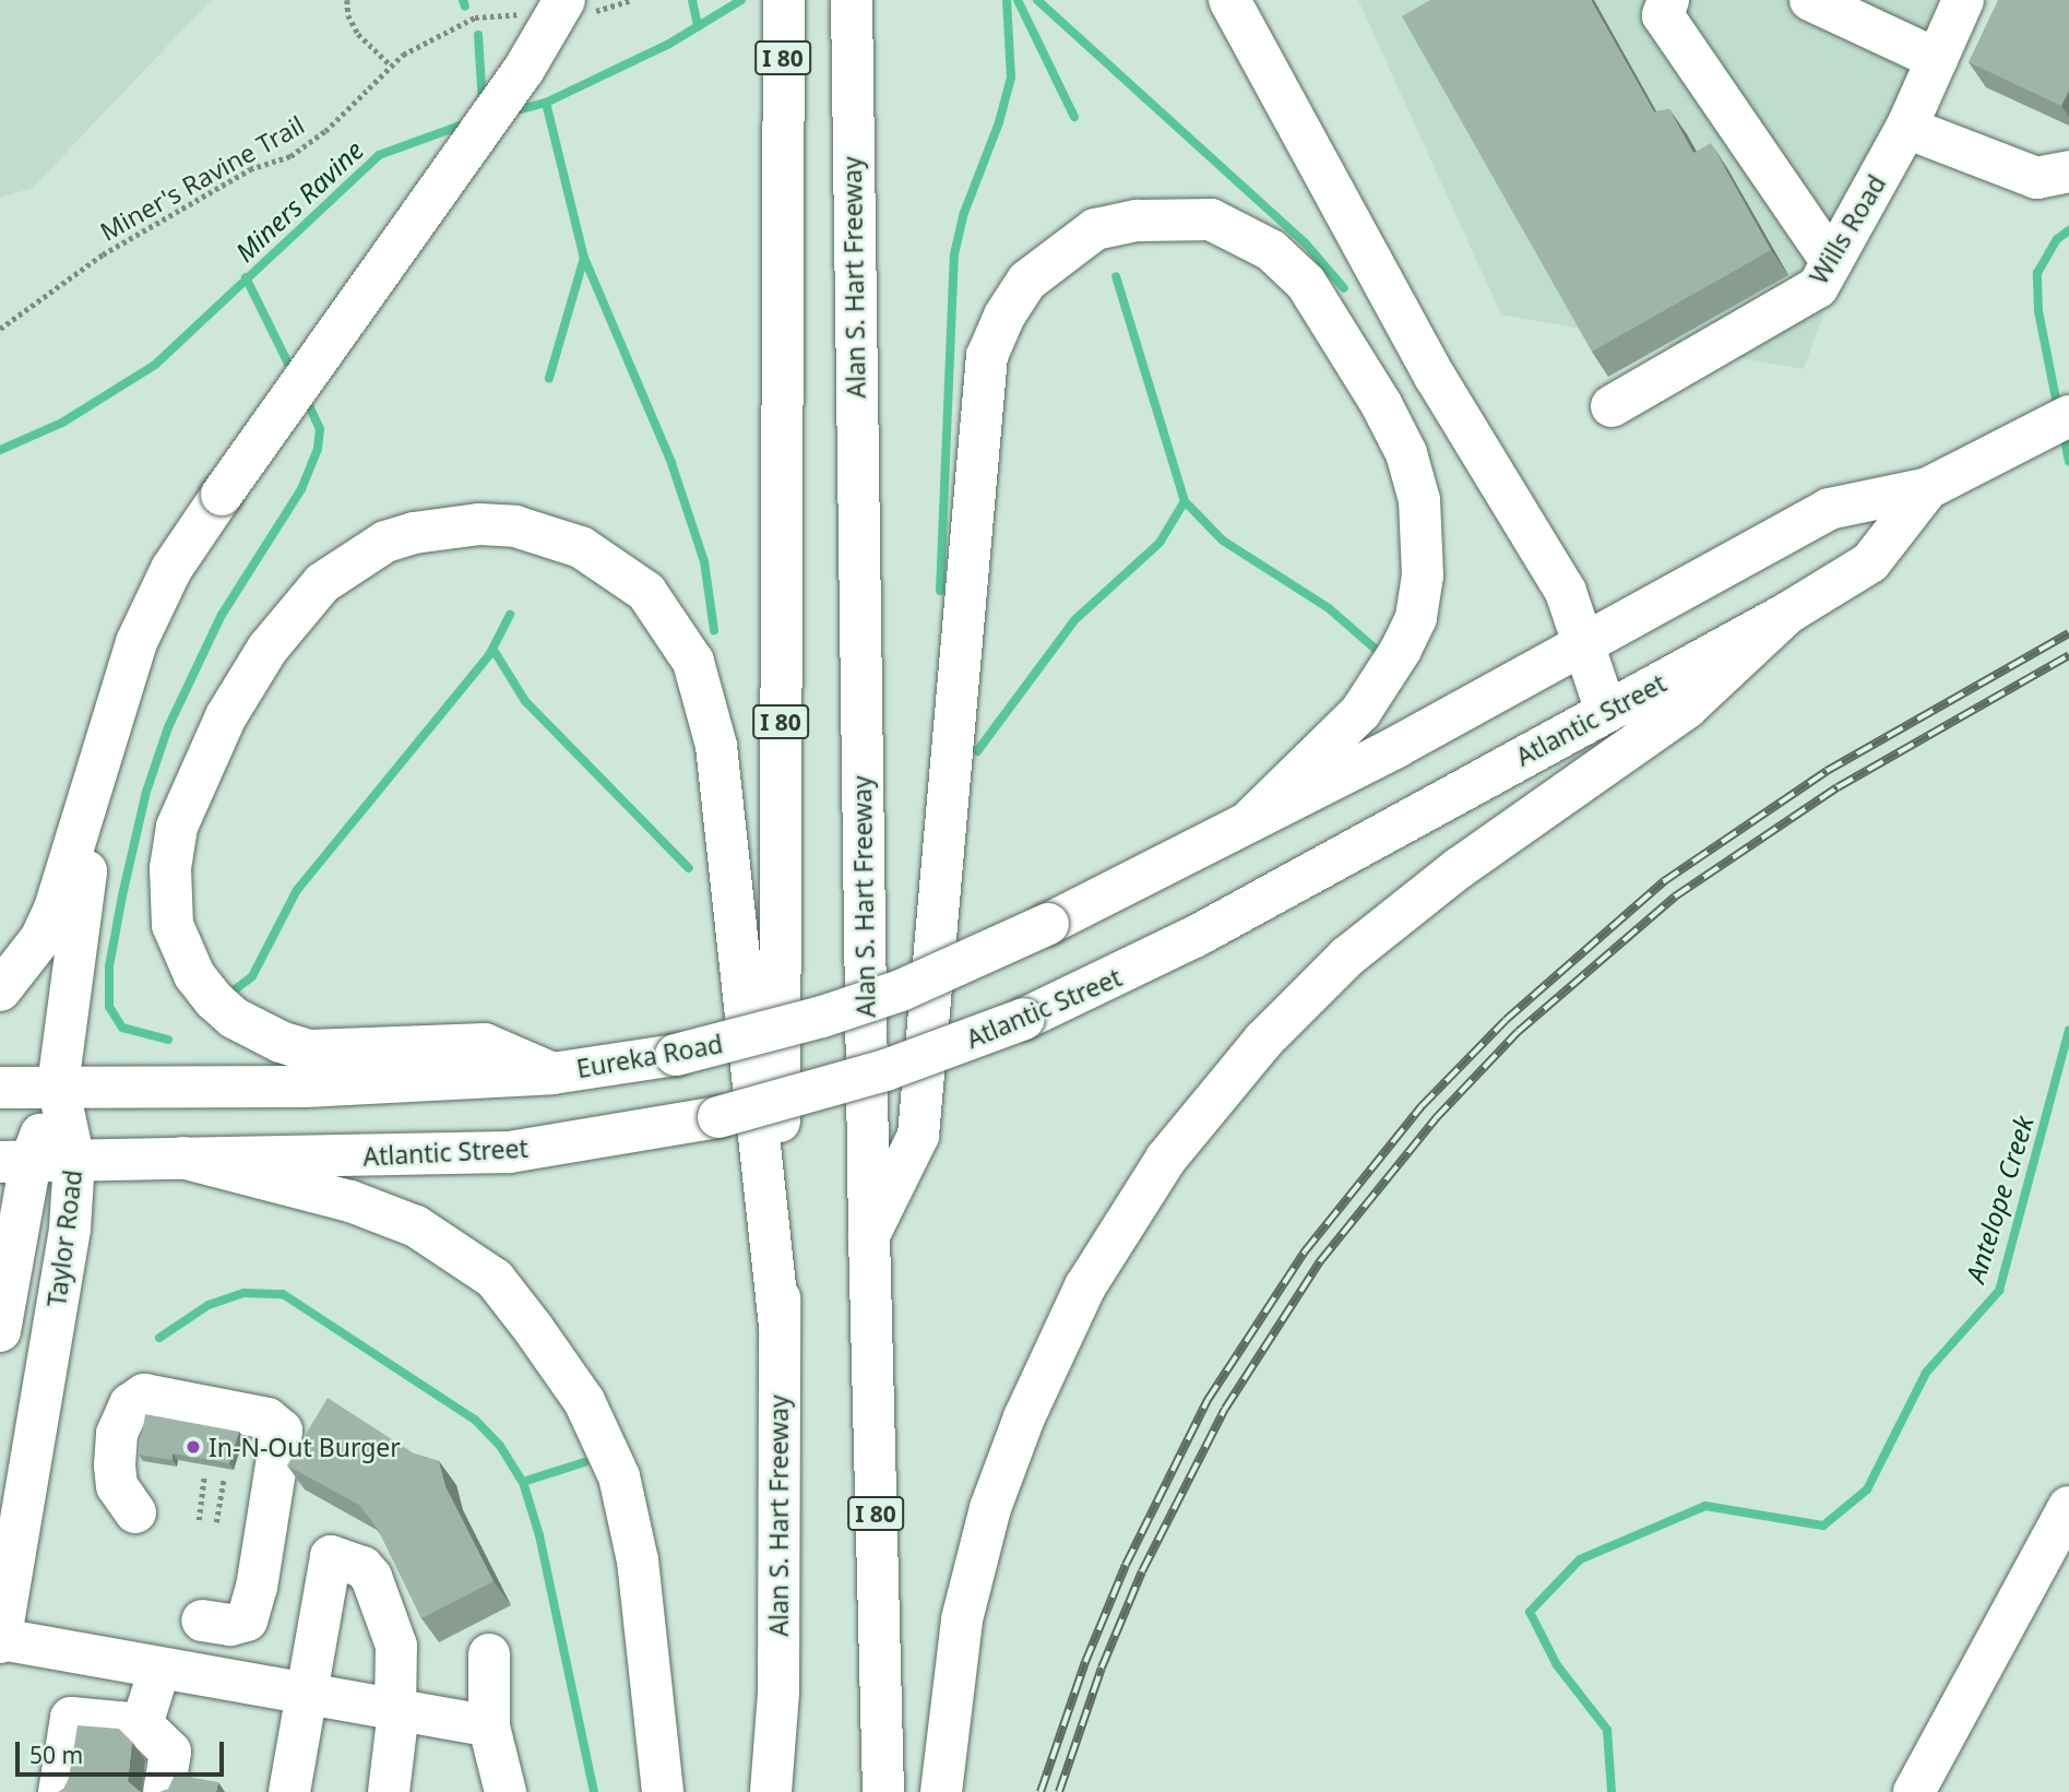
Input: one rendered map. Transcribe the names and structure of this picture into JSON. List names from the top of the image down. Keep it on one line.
{"streets":{"main road":["I 80","Wills Road","Alan S. Hart Freeway","Atlantic Street","Eureka Road","Taylor Road"],"path":["Miner's Ravine Trail"]},"crossings":[["Atlantic Street","Eureka Road"],["Atlantic Street","Taylor Road"],["Eureka Road","Taylor Road"]],"water":["Miners Ravine","Antelope Creek"],"places":["In-N-Out Burger"],"scale_bar":"50 m"}
